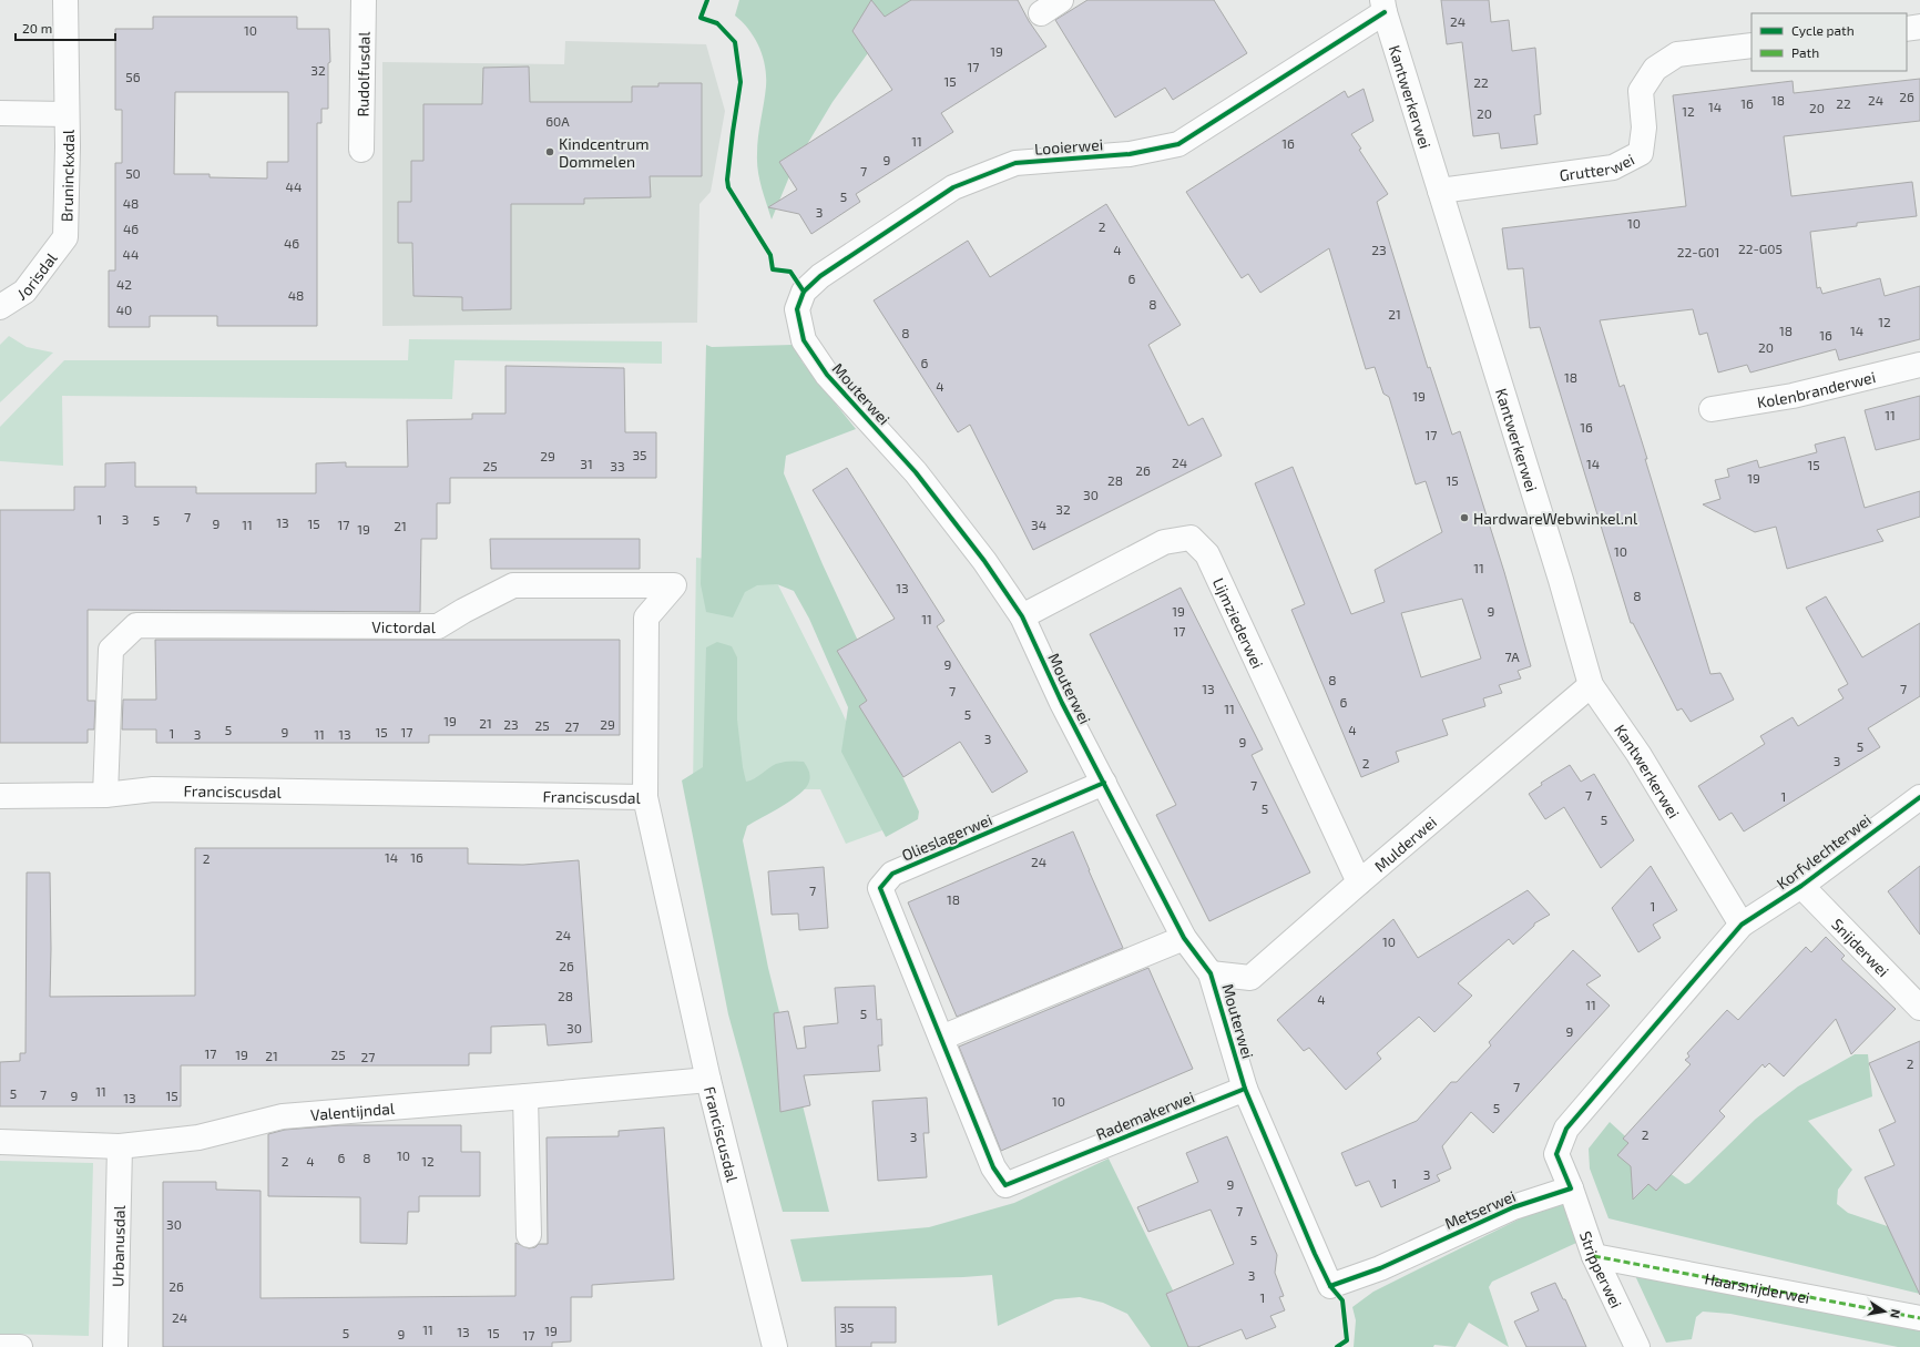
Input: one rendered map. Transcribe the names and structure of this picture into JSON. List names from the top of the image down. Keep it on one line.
{"streets":{"street":["Rudolfusdal","Kantwerkerwei","Looierwei","Grutterwei","Bruninckxdal","Jorisdal","Kolenbranderwei","Mouterwei","Lijmziederwei","Victordal","Franciscusdal","Olieslagerwei","Mulderwei","Korfvlechterwei","Snijderwei","Valentijndal","Rademakerwei","Metserwei","Urbanusdal","Stripperwei","Haarsnijderwei"]},"crossings":[["Kantwerkerwei","Looierwei"],["Kantwerkerwei","Grutterwei"],["Kantwerkerwei","Mulderwei"],["Kantwerkerwei","Korfvlechterwei"],["Looierwei","Mouterwei"],["Bruninckxdal","Jorisdal"],["Mouterwei","Lijmziederwei"],["Mouterwei","Olieslagerwei"],["Mouterwei","Mulderwei"],["Mouterwei","Rademakerwei"],["Mouterwei","Metserwei"],["Lijmziederwei","Mulderwei"],["Victordal","Franciscusdal"],["Franciscusdal","Valentijndal"],["Olieslagerwei","Rademakerwei"],["Korfvlechterwei","Snijderwei"],["Valentijndal","Urbanusdal"],["Rademakerwei","Metserwei"],["Metserwei","Stripperwei"],["Stripperwei","Haarsnijderwei"]],"places":["Kindcentrum Dommelen","HardwareWebwinkel.nl"],"house_numbers":["24","10","19","17","32","56","15","22","26","18","24","16","22","14","20","12","20","60A","11","16","9","7","50","44","5","48","3","10","2","46","46","22-G05","4","23","22-G01","44","6","42","48","8","40","21","12","18","14","8","16","20","6","18","4","19","11","16","17","35","29","24","31","14","15","25","33","26","19","28","15","30","32","7","1","3","5","13","9","15","11","17","34","21","19","10","11","13","8","19","9","11","17","7A","9","8","13","7","7","6","11","5","19","21","23","29","25","27","5","4","9","15","17","1","3","11","13","3","9","5","3","2","7","7","1","5","5","14","16","2","24","7","18","1","24","10","26","28","4","11","5","30","9","17","19","25","21","27","2","7","11","5","7","9","15","13","10","5","2","3","10","6","8","2","4","12","3","1","9","7","30","5","3","26","1","24","35","11","19","13","5","15","9","17"],"legend":["Cycle path","Path"],"scale_bar":"20 m","north":"right"}
